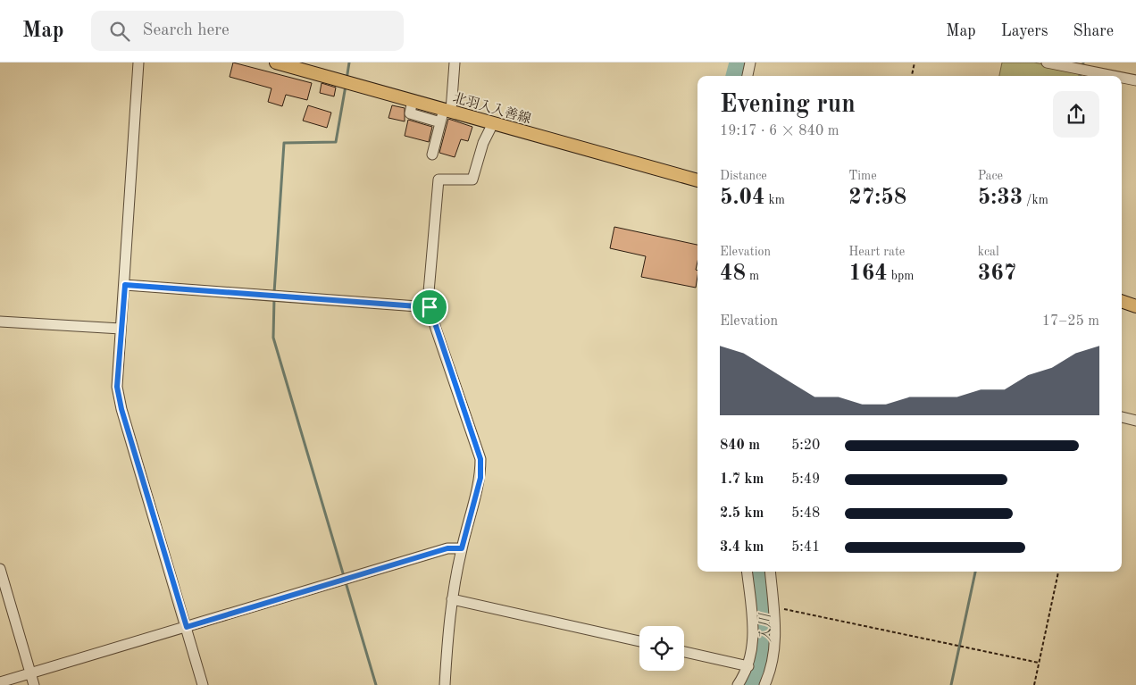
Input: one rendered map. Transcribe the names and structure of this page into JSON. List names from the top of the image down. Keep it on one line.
{"streets":{"main road":["北羽入入善線"]},"water":["入川"],"page":{"header":"Map","search":"Search here","nav":["Map","Layers","Share"],"heading":["Evening run","19:17 · 6 × 840 m"],"stats":[["Distance","5.04 km"],["Time","27:58"],["Pace","5:33 /km"],["Elevation","48 m"],["Heart rate","164 bpm"],["kcal","367"]],"chart":["Elevation","17–25 m"],"list":[{"name":"840 m","note":"5:20"},{"name":"1.7 km","note":"5:49"},{"name":"2.5 km","note":"5:48"},{"name":"3.4 km","note":"5:41"}]}}
